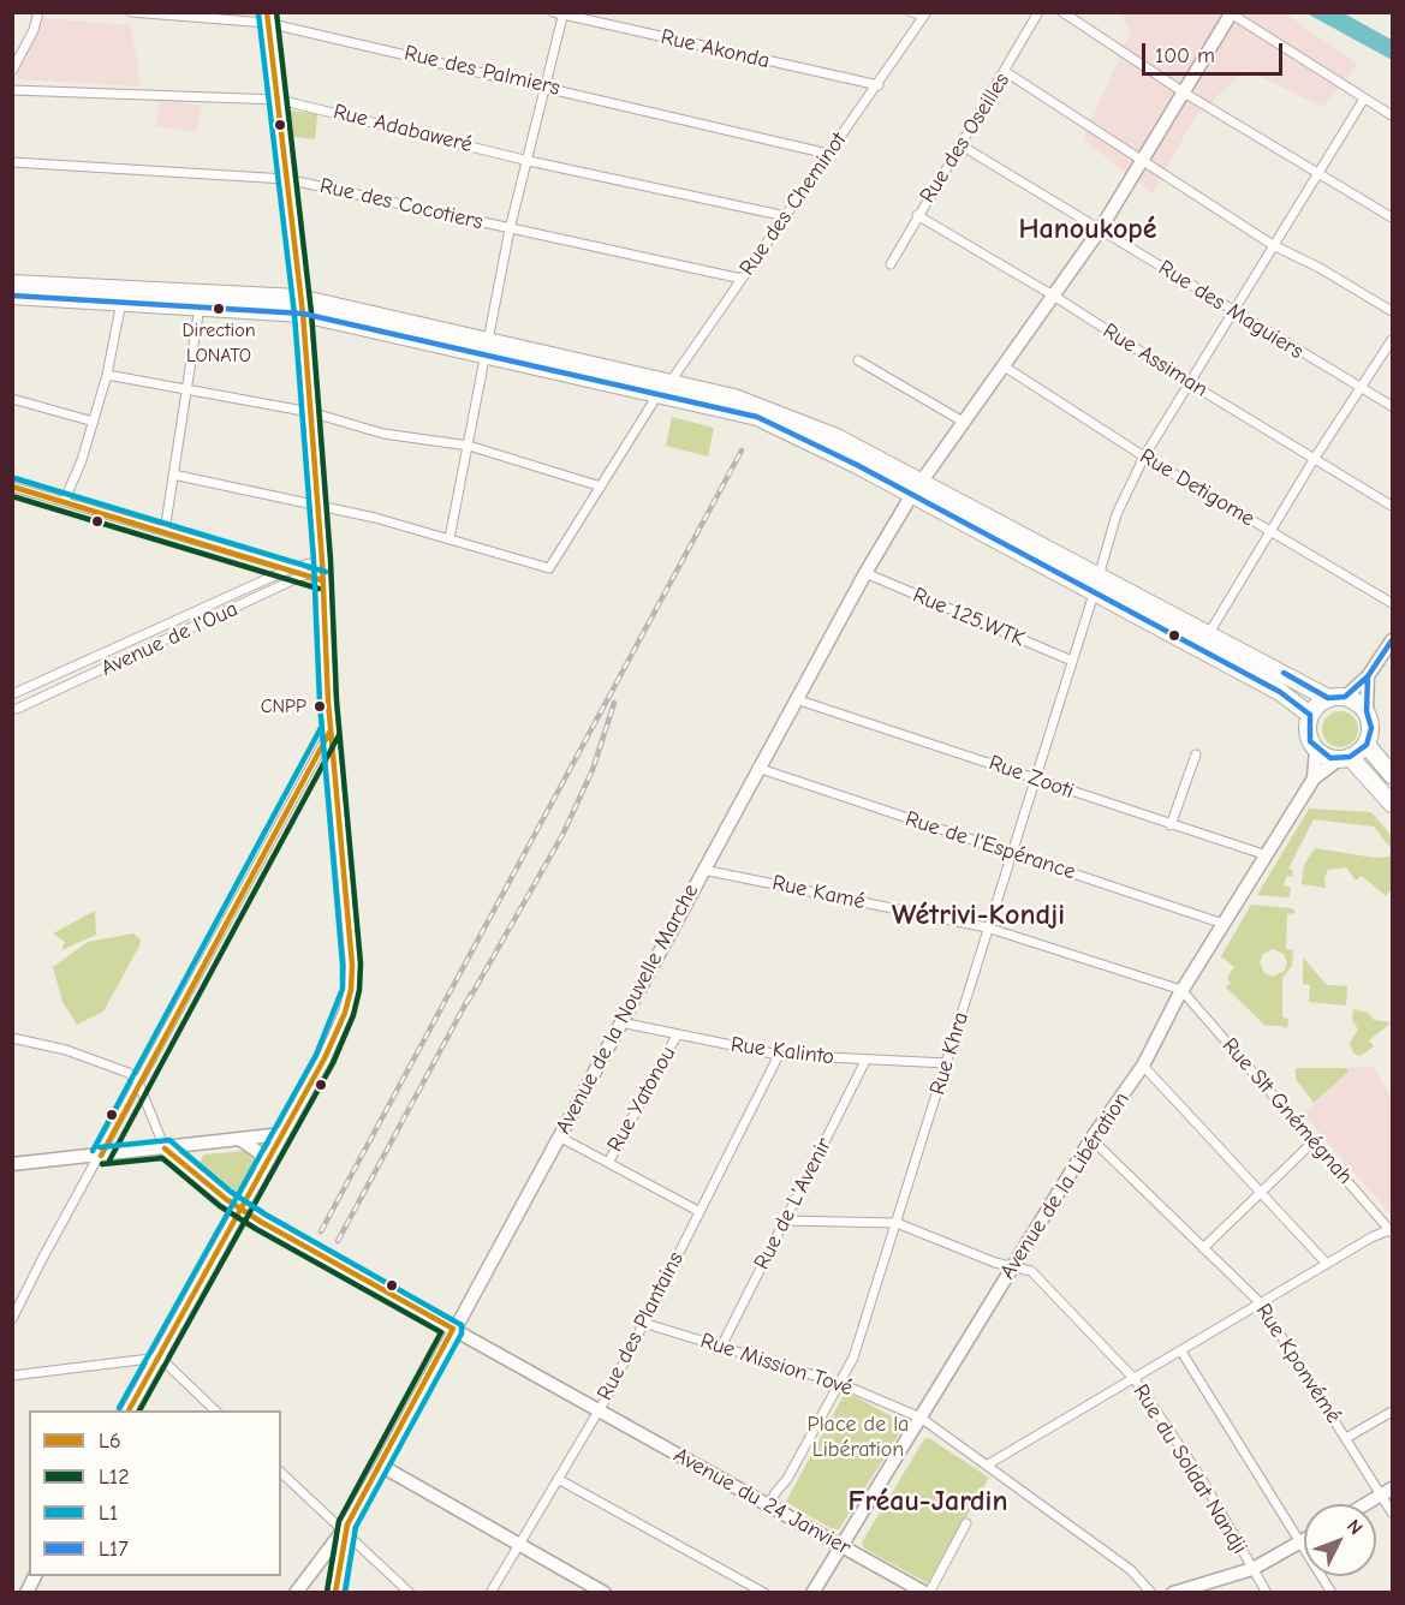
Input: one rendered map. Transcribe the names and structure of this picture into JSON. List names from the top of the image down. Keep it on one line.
{"streets":{"street":["Rue Akonda","Rue des Palmiers","Rue Adabaweré","Rue des Oseilles","Rue des Cocotiers","Rue des Cheminot","Rue des Maguiers","Rue Assiman","Rue Detigome","Rue 125.WTK","Avenue de l'Oua","Rue Zooti","Rue de l'Espérance","Rue Kamé","Avenue de la Nouvelle Marche","Rue Kalinto","Rue Khra","Rue Yatonou","Rue Slt Gnémégnah","Avenue de la Libération","Rue de L'Avenir","Rue des Plantains","Rue Kponvémé","Rue Mission Tové","Rue du Soldat Nandji","Avenue du 24 Janvier"]},"crossings":[["Rue Akonda","Rue des Cheminot"],["Rue des Palmiers","Rue des Cheminot"],["Rue Adabaweré","Rue des Cheminot"],["Rue des Oseilles","Rue des Maguiers"],["Rue des Oseilles","Rue Assiman"],["Rue des Cocotiers","Rue des Cheminot"],["Rue des Maguiers","Avenue de la Nouvelle Marche"],["Rue des Maguiers","Rue Khra"],["Rue Assiman","Avenue de la Nouvelle Marche"],["Rue Assiman","Rue Khra"],["Rue Detigome","Avenue de la Nouvelle Marche"],["Rue Detigome","Rue Khra"],["Rue 125.WTK","Avenue de la Nouvelle Marche"],["Rue 125.WTK","Rue Khra"],["Rue Zooti","Avenue de la Nouvelle Marche"],["Rue Zooti","Rue Khra"],["Rue Zooti","Avenue de la Libération"],["Rue de l'Espérance","Avenue de la Nouvelle Marche"],["Rue de l'Espérance","Rue Khra"],["Rue de l'Espérance","Avenue de la Libération"],["Rue Kamé","Avenue de la Nouvelle Marche"],["Rue Kamé","Rue Khra"],["Rue Kamé","Rue Slt Gnémégnah"],["Rue Kamé","Avenue de la Libération"],["Avenue de la Nouvelle Marche","Rue Kalinto"],["Avenue de la Nouvelle Marche","Avenue du 24 Janvier"],["Rue Kalinto","Rue Khra"],["Rue Kalinto","Rue Yatonou"],["Rue Kalinto","Rue de L'Avenir"],["Rue Kalinto","Rue des Plantains"],["Rue Khra","Rue Mission Tové"],["Rue Khra","Rue du Soldat Nandji"],["Rue Khra","Avenue du 24 Janvier"],["Rue Slt Gnémégnah","Avenue de la Libération"],["Avenue de la Libération","Rue Kponvémé"],["Avenue de la Libération","Rue Mission Tové"],["Avenue de la Libération","Rue du Soldat Nandji"],["Avenue de la Libération","Avenue du 24 Janvier"],["Rue de L'Avenir","Rue Mission Tové"],["Rue des Plantains","Rue Mission Tové"],["Rue des Plantains","Avenue du 24 Janvier"]],"districts":["Hanoukopé","Wétrivi-Kondji","Fréau-Jardin"],"parks":["Place de la Libération"],"places":["Direction LONATO","CNPP"],"lines":["transit line L6","transit line L12","transit line L1","transit line L17"],"legend":["L6","L12","L1","L17"],"scale_bar":"100 m","north":"top right"}
